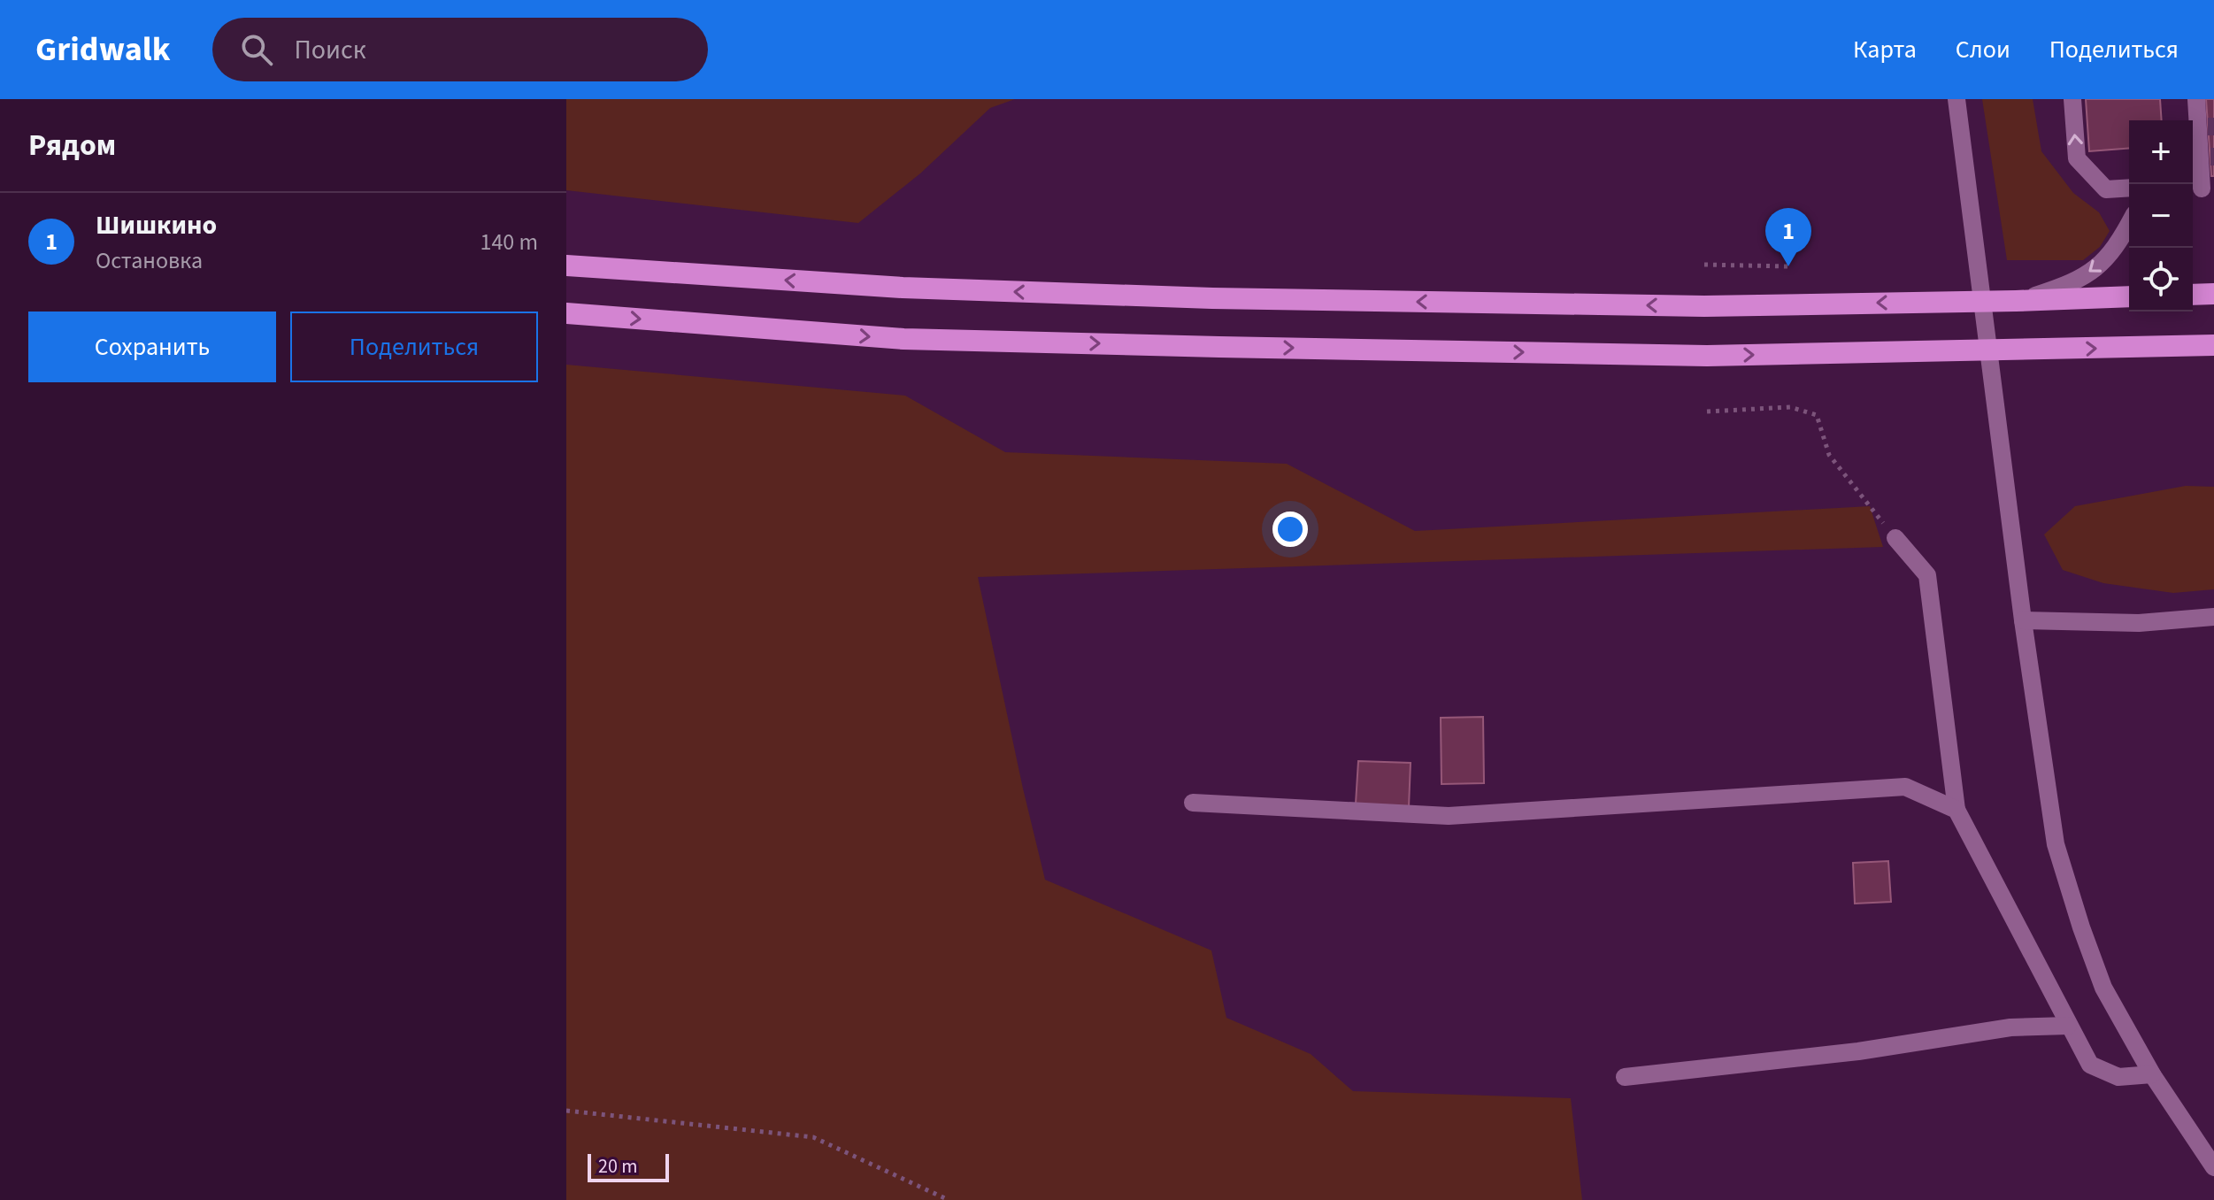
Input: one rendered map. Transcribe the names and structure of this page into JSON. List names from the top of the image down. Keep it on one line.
{"scale_bar":"20 m","page":{"header":"Gridwalk","search":"Поиск","nav":["Карта","Слои","Поделиться"],"heading":"Рядом","map_buttons":["+","−"],"list":[{"mark":"1","name":"Шишкино","note":"Остановка","value":"140 m"}],"pins":"1","buttons":["Сохранить","Поделиться"],"scale":"20 m"}}
